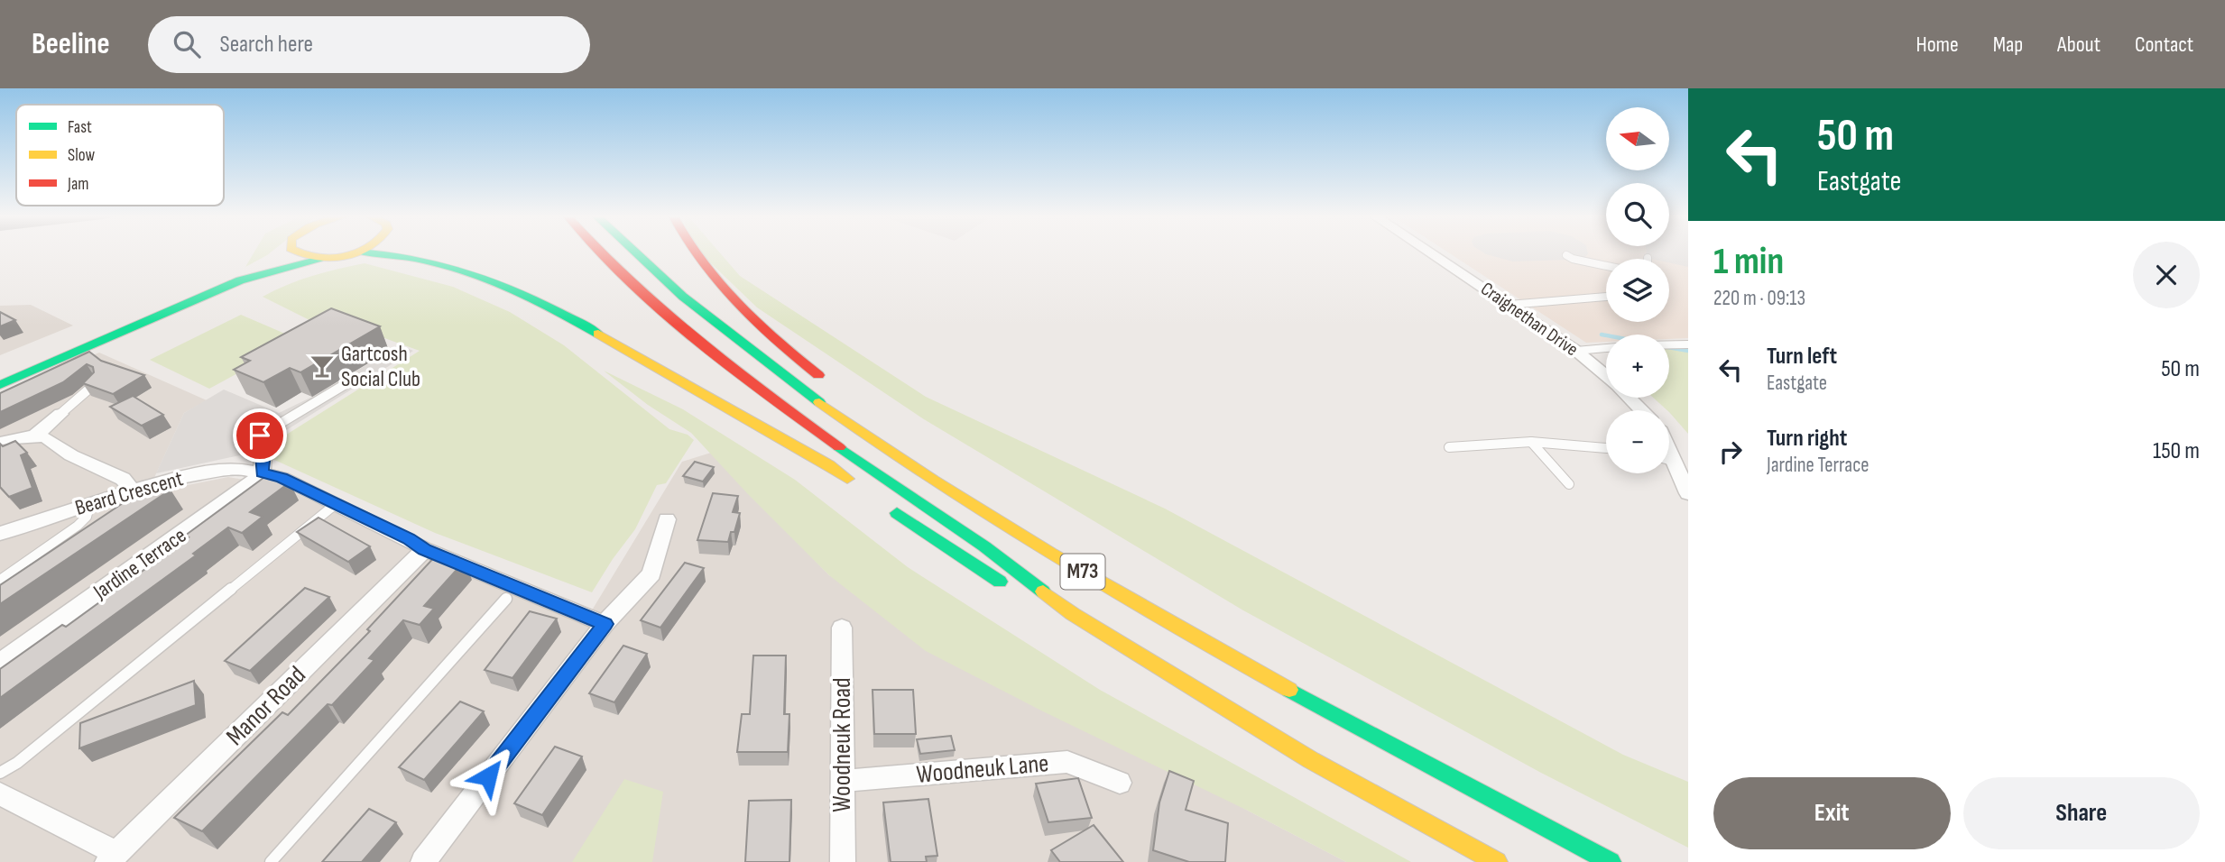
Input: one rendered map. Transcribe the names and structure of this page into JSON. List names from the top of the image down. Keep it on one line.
{"streets":{"main road":["M73"],"street":["Craignethan Drive","Beard Crescent","Jardine Terrace","Manor Road","Woodneuk Road","Woodneuk Lane"]},"crossings":[["Beard Crescent","Jardine Terrace"],["Beard Crescent","Manor Road"],["Woodneuk Road","Woodneuk Lane"]],"places":{"bar":["Gartcosh Social Club"]},"legend":["Fast","Slow","Jam"],"north":"left","page":{"header":"Beeline","search":"Search here","nav":["Home","Map","About","Contact"],"turn":["50 m","Eastgate"],"map_buttons":["+","−"],"heading":["1 min","220 m · 09:13"],"list":[{"name":"Turn left","note":"Eastgate","value":"50 m"},{"name":"Turn right","note":"Jardine Terrace","value":"150 m"}],"buttons":["Exit","Share"]}}
